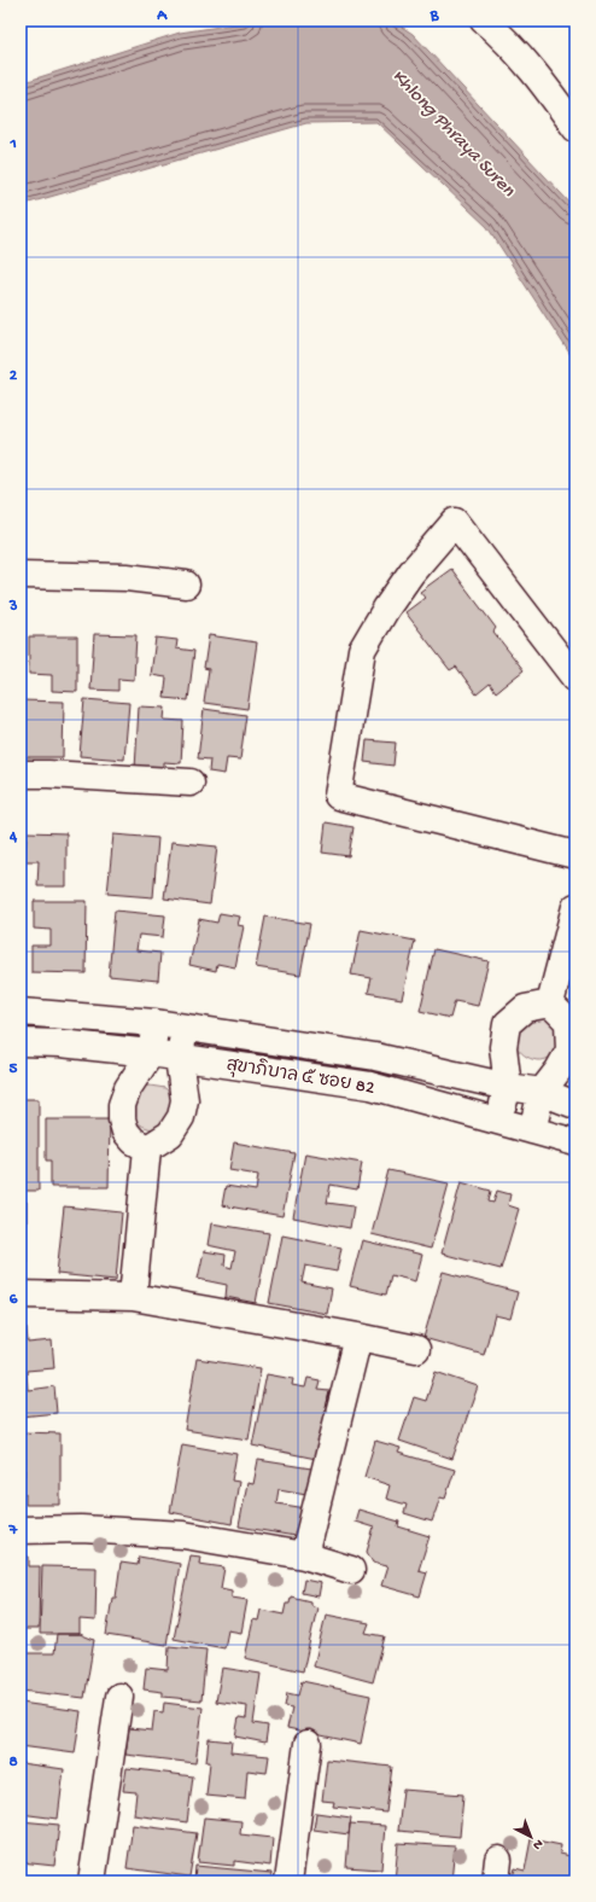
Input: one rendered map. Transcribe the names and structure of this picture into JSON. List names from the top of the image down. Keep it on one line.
{"streets":{"street":["สุขาภิบาล ๕ ซอย 82"]},"water":["Khlong Phraya Suren"],"north":"bottom right","grid":{"columns":["A","B"],"rows":["1","2","3","4","5","6","7","8"]}}
